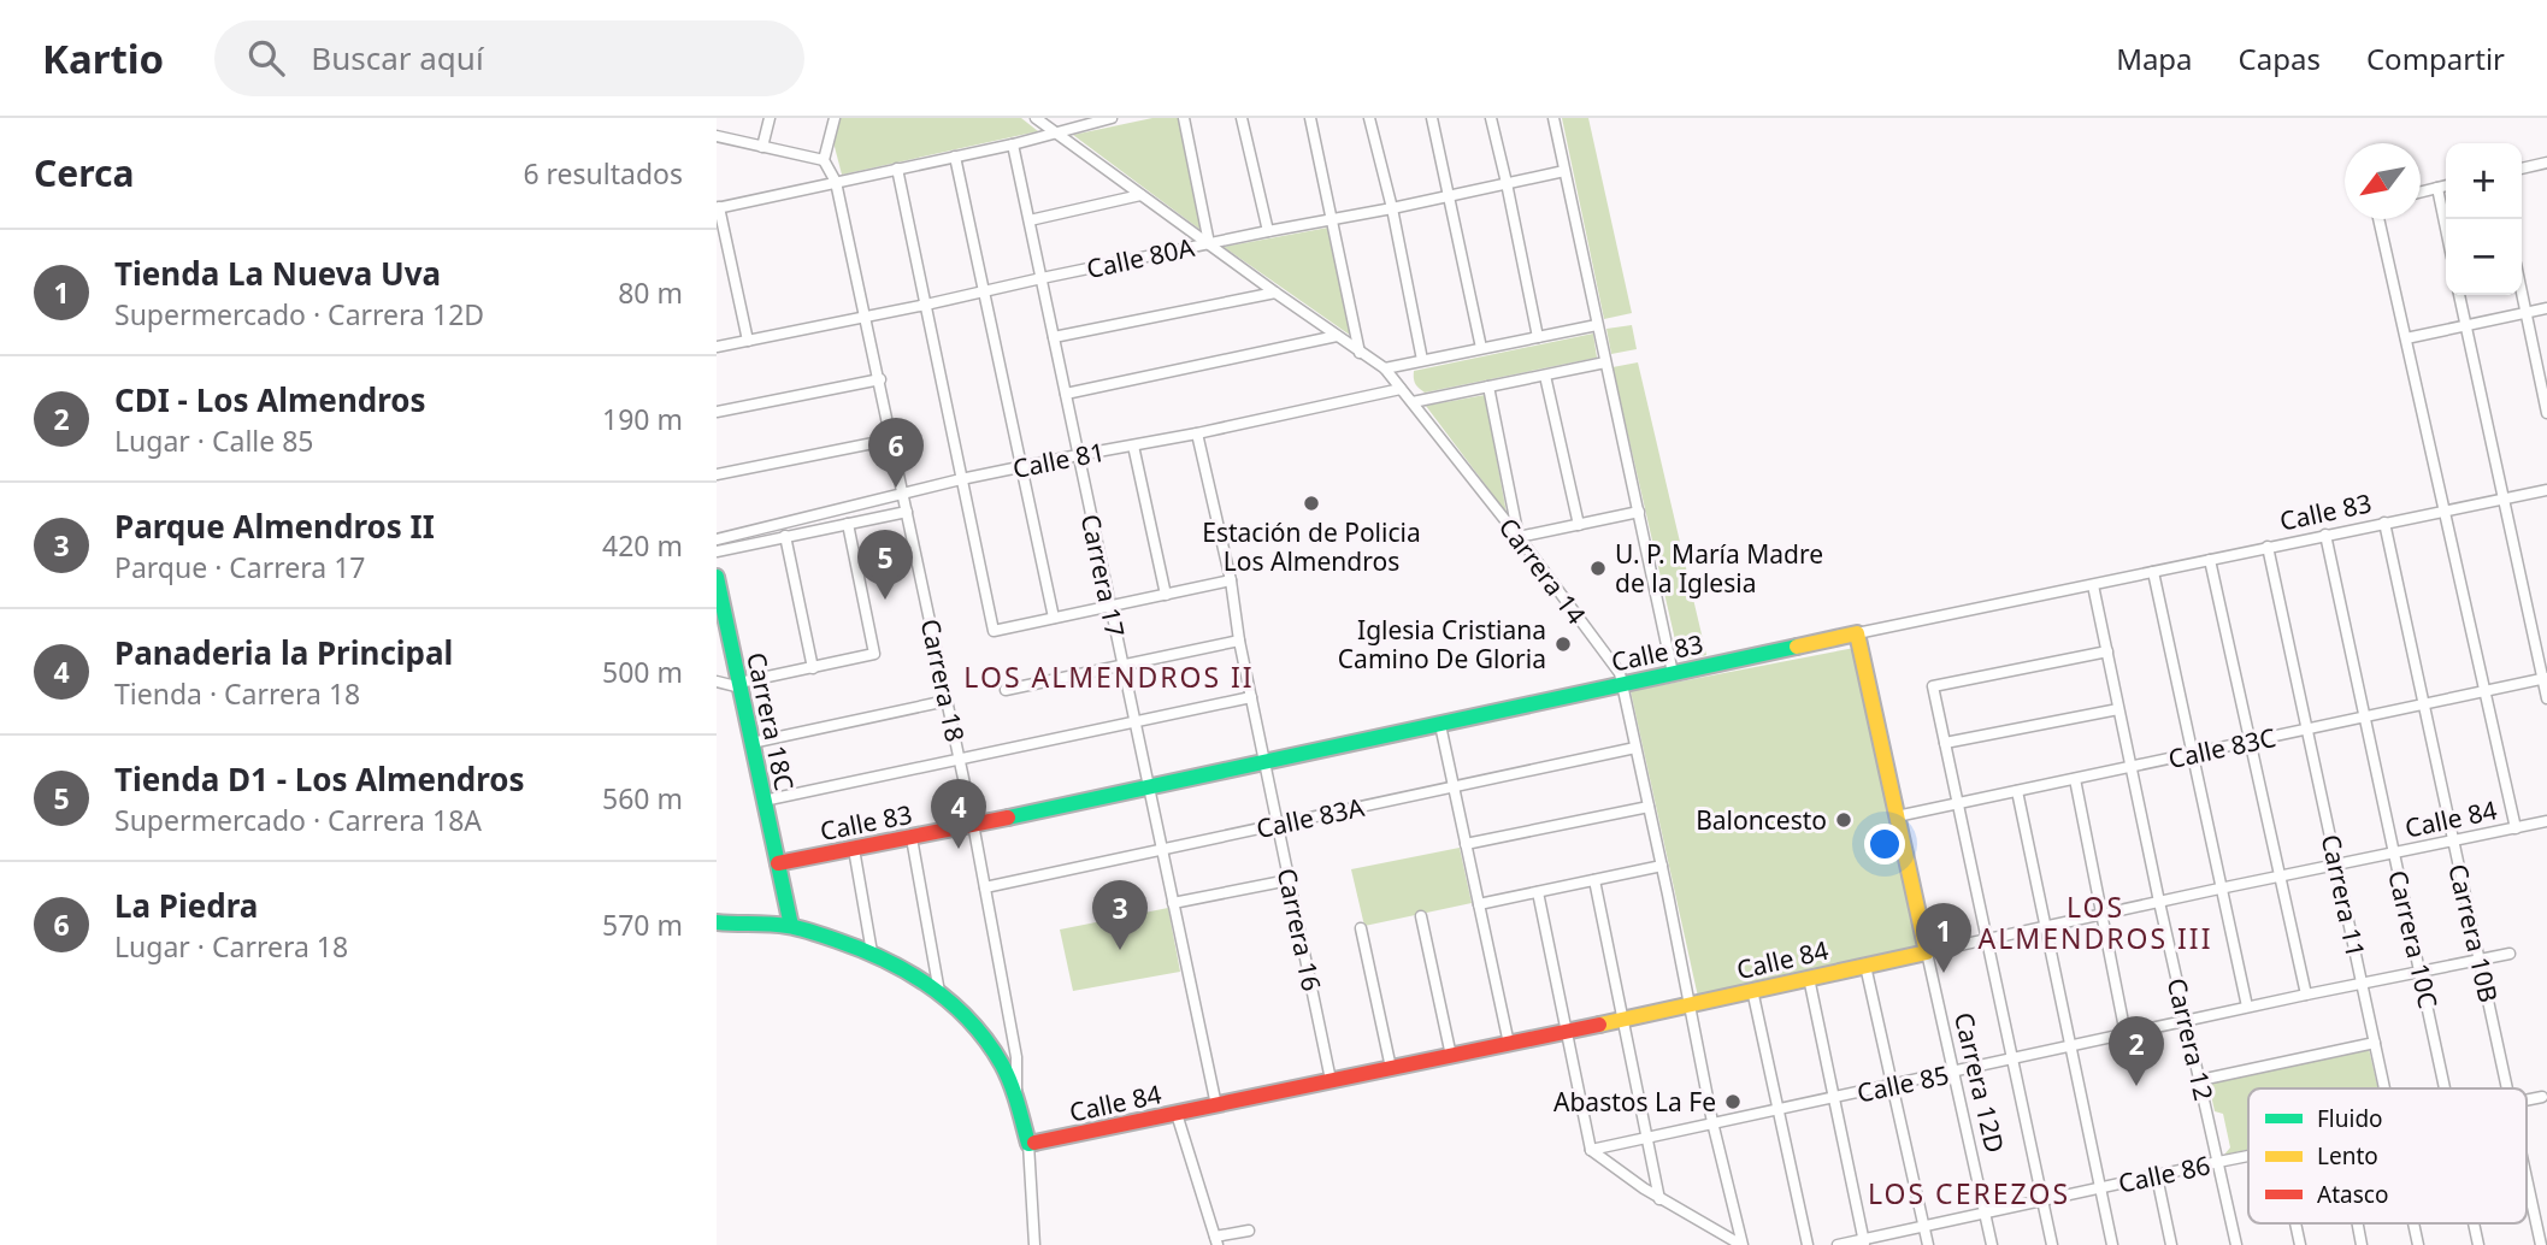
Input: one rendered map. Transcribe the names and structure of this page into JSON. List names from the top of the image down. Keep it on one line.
{"streets":{"street":["Calle 80A","Calle 81","Calle 83","Carrera 14","Carrera 17","Carrera 18","Carrera 18C","Calle 83C","Calle 83A","Calle 84","Carrera 11","Carrera 16","Carrera 10B","Carrera 10C","Carrera 12","Carrera 12D","Calle 85","Calle 86"]},"crossings":[["Calle 80A","Carrera 14"],["Calle 80A","Carrera 17"],["Calle 80A","Carrera 18"],["Calle 81","Carrera 14"],["Calle 81","Carrera 17"],["Calle 81","Carrera 18"],["Calle 81","Carrera 16"],["Calle 83","Carrera 14"],["Calle 83","Carrera 17"],["Calle 83","Carrera 18"],["Calle 83","Carrera 18C"],["Calle 83","Carrera 11"],["Calle 83","Carrera 16"],["Calle 83","Carrera 10B"],["Calle 83","Carrera 10C"],["Calle 83","Carrera 12"],["Calle 83","Carrera 12D"],["Carrera 14","Calle 83A"],["Carrera 14","Calle 84"],["Carrera 14","Calle 85"],["Carrera 17","Calle 83A"],["Carrera 17","Calle 84"],["Carrera 18","Calle 83A"],["Calle 83C","Carrera 11"],["Calle 83C","Carrera 10B"],["Calle 83C","Carrera 10C"],["Calle 83C","Carrera 12"],["Calle 83C","Carrera 12D"],["Calle 83A","Carrera 16"],["Calle 84","Carrera 11"],["Calle 84","Carrera 16"],["Calle 84","Carrera 10B"],["Calle 84","Carrera 10C"],["Calle 84","Carrera 12"],["Calle 84","Carrera 12D"],["Carrera 11","Calle 85"],["Carrera 10B","Calle 85"],["Carrera 10C","Calle 85"],["Carrera 12","Calle 85"],["Carrera 12","Calle 86"],["Carrera 12D","Calle 85"],["Carrera 12D","Calle 86"]],"districts":["LOS ALMENDROS II","LOS ALMENDROS III","LOS CEREZOS"],"places":["Estación de Policia Los Almendros","U. P. María Madre de la Iglesia","Iglesia Cristiana Camino De Gloria","Baloncesto","Abastos La Fe"],"legend":["Fluido","Lento","Atasco"],"north":"bottom left","page":{"header":"Kartio","search":"Buscar aquí","nav":["Mapa","Capas","Compartir"],"heading":["Cerca","6 resultados"],"map_buttons":["+","−"],"list":[{"mark":"1","name":"Tienda La Nueva Uva","note":"Supermercado · Carrera 12D","value":"80 m"},{"mark":"2","name":"CDI - Los Almendros","note":"Lugar · Calle 85","value":"190 m"},{"mark":"3","name":"Parque Almendros II","note":"Parque · Carrera 17","value":"420 m"},{"mark":"4","name":"Panaderia la Principal","note":"Tienda · Carrera 18","value":"500 m"},{"mark":"5","name":"Tienda D1 - Los Almendros","note":"Supermercado · Carrera 18A","value":"560 m"},{"mark":"6","name":"La Piedra","note":"Lugar · Carrera 18","value":"570 m"}],"pins":["6","5","4","3","1","2"]}}
